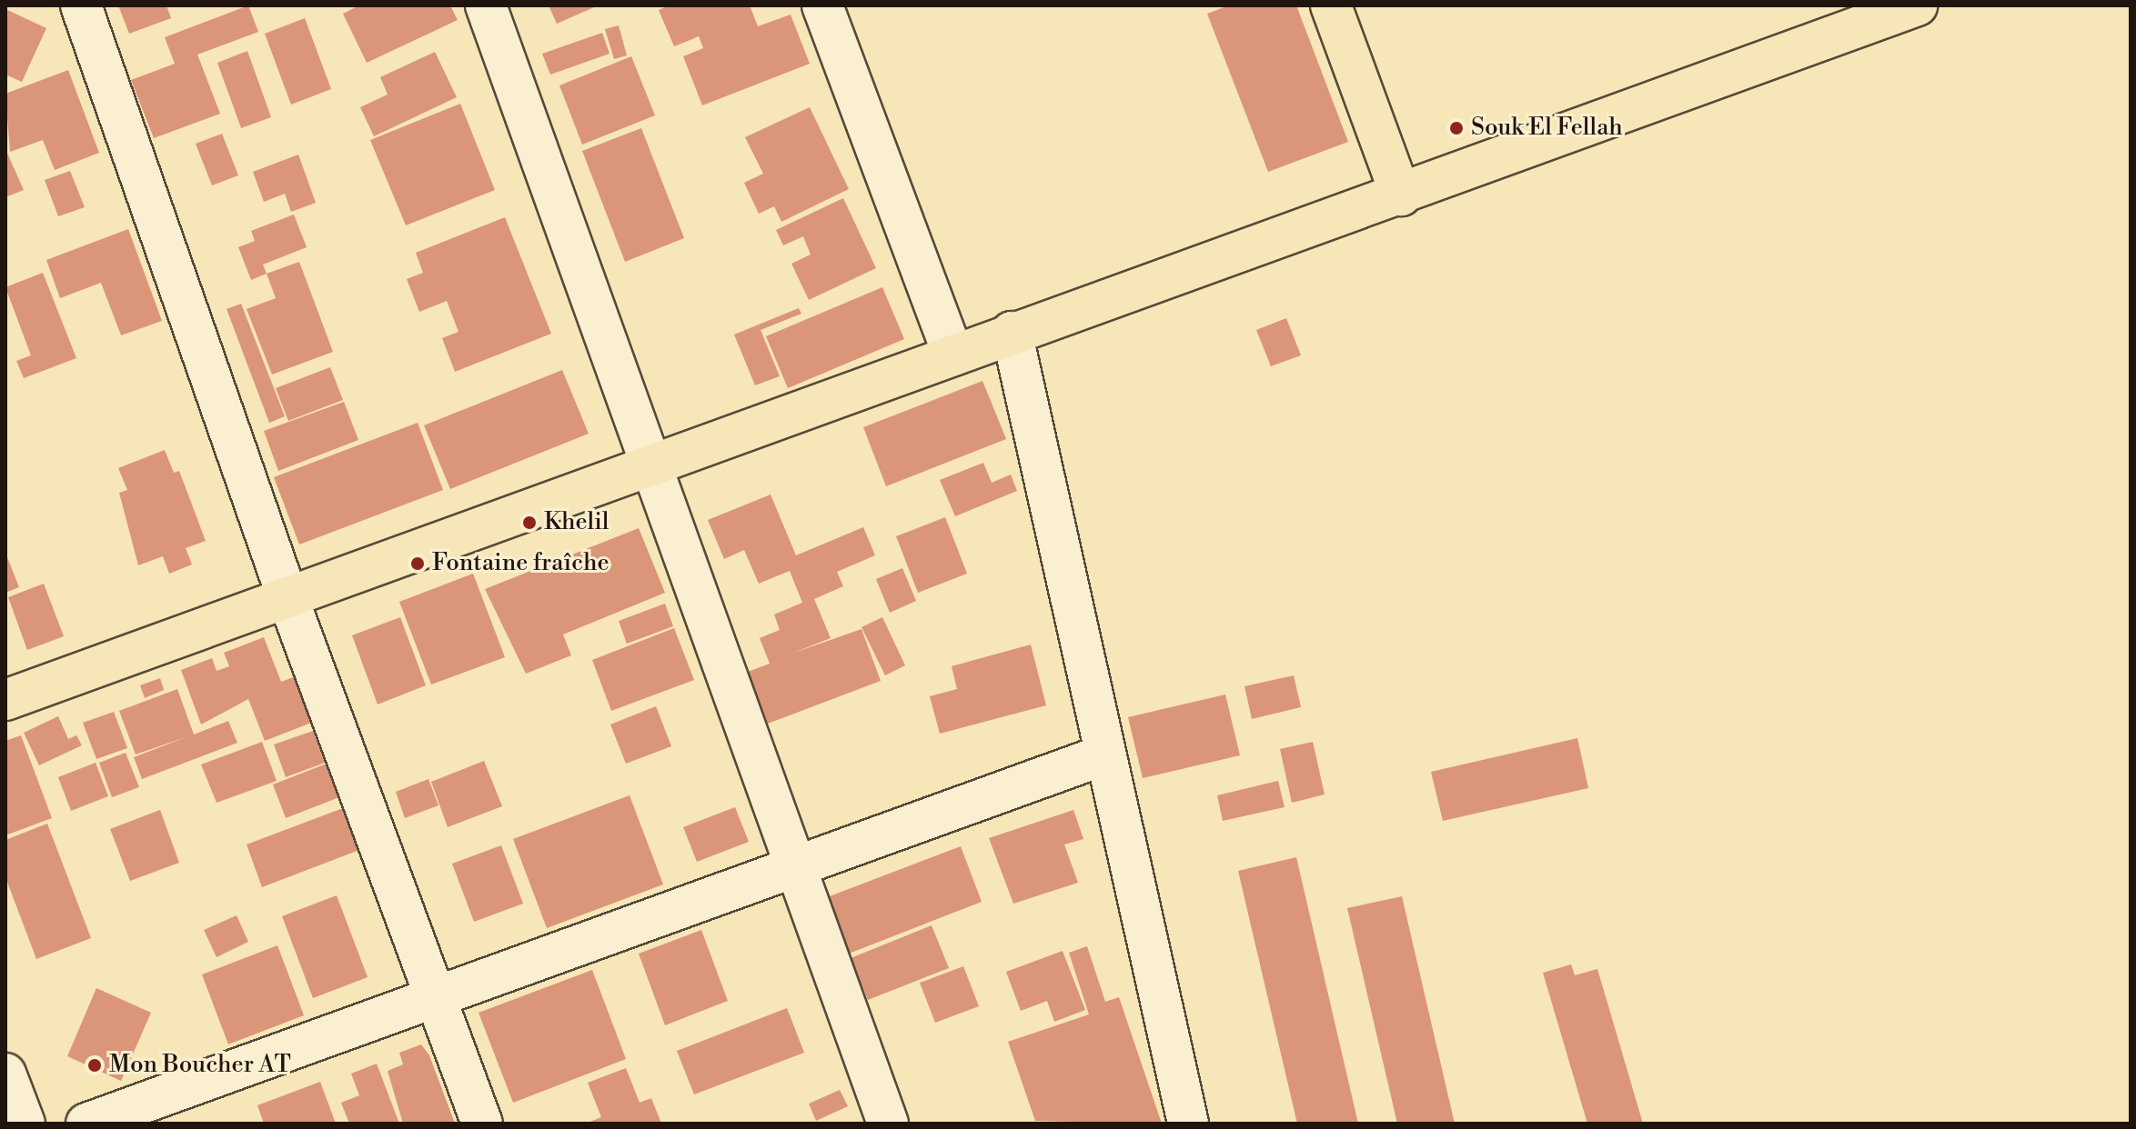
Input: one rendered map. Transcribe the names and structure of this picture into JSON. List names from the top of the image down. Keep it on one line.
{"places":["Souk El Fellah","Khelil","Fontaine fraîche","Mon Boucher AT"]}
